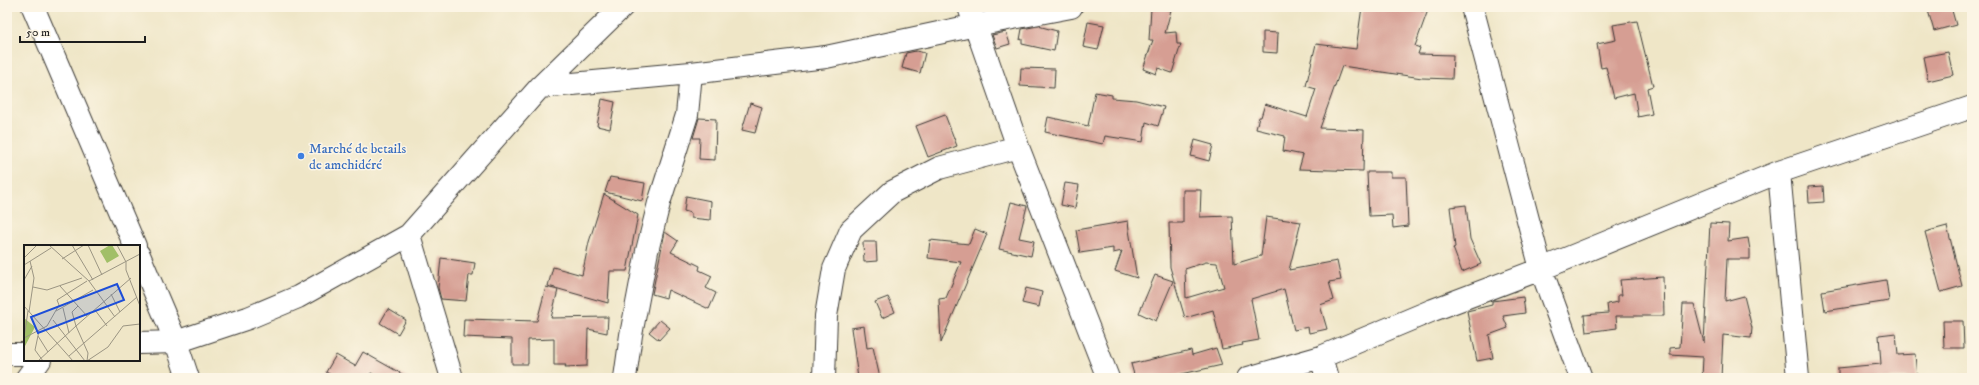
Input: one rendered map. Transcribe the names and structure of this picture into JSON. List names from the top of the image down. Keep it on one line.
{"places":["Marché de betails de amchidéré"],"scale_bar":"50 m"}
